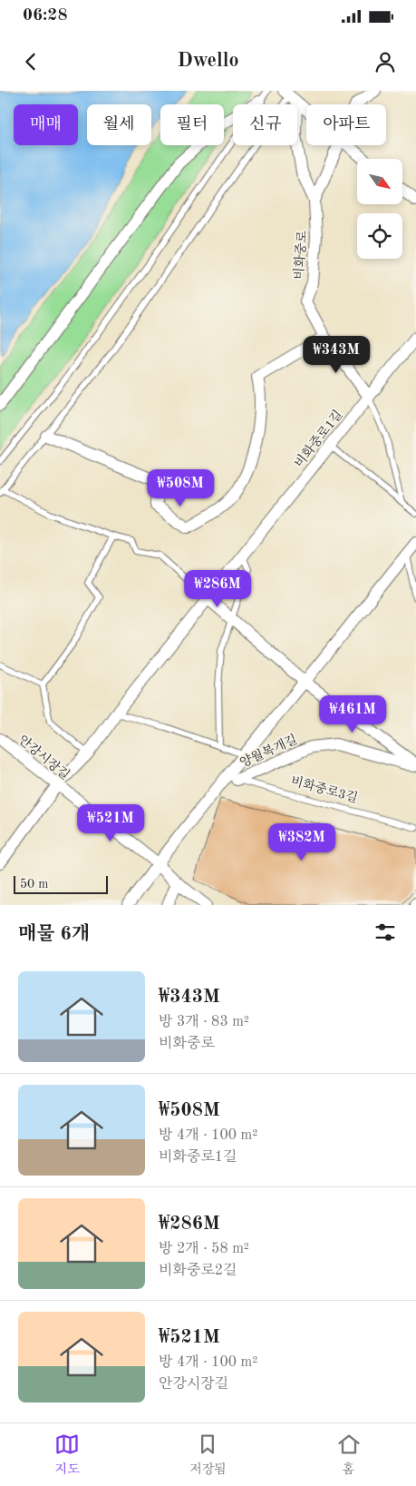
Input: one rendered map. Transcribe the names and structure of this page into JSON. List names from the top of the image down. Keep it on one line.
{"streets":{"street":["비화중로","비화중로1길","양월복개길","안강시장길"],"lane":["비화중로3길"]},"crossings":[["비화중로","비화중로1길"],["비화중로1길","안강시장길"],["양월복개길","비화중로3길"]],"scale_bar":"50 m","north":"bottom right","page":{"status":"06:28","header":"Dwello","chip":["매매","월세","필터","신규","아파트"],"price":["₩343M","₩508M","₩286M","₩461M","₩521M","₩382M"],"scale":"50 m","heading":"매물 6개","list":[{"name":"₩343M","note":"방 3개 · 83 m² · 비화중로"},{"name":"₩508M","note":"방 4개 · 100 m² · 비화중로1길"},{"name":"₩286M","note":"방 2개 · 58 m² · 비화중로2길"},{"name":"₩521M","note":"방 4개 · 100 m² · 안강시장길"}],"tabs":["지도","저장됨","홈"]}}
